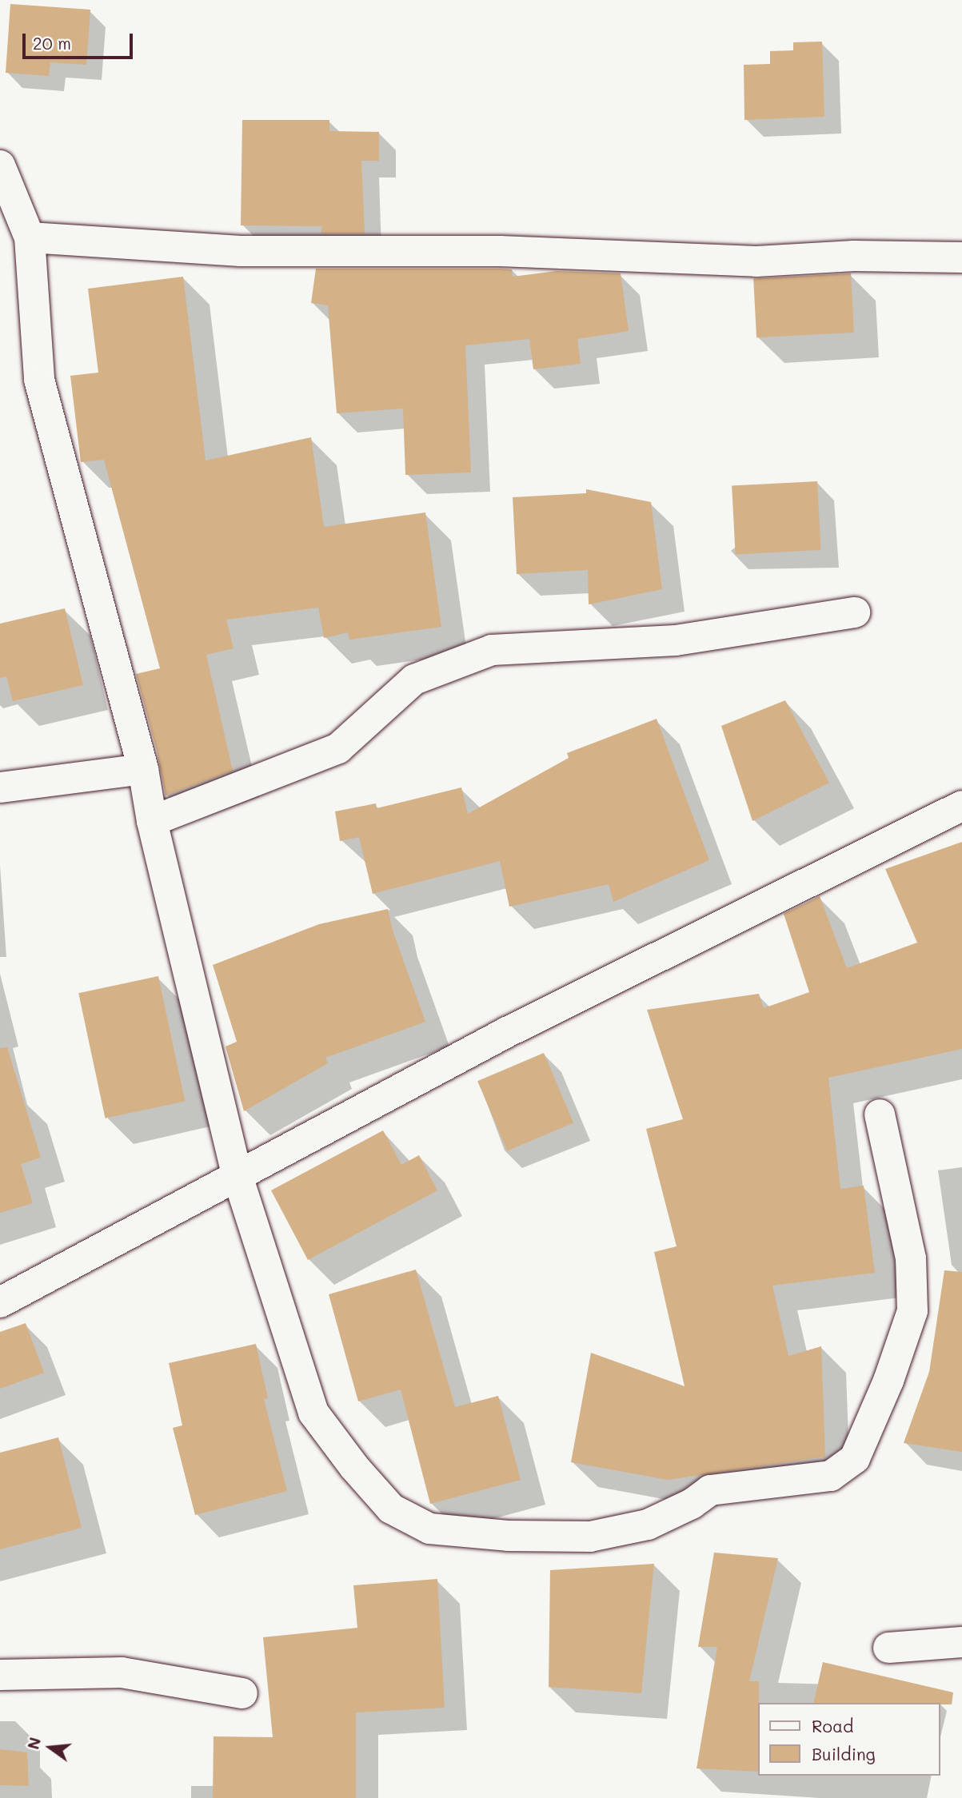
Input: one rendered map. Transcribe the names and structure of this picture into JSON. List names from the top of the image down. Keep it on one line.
{"legend":["Road","Building"],"scale_bar":"20 m","north":"left"}
